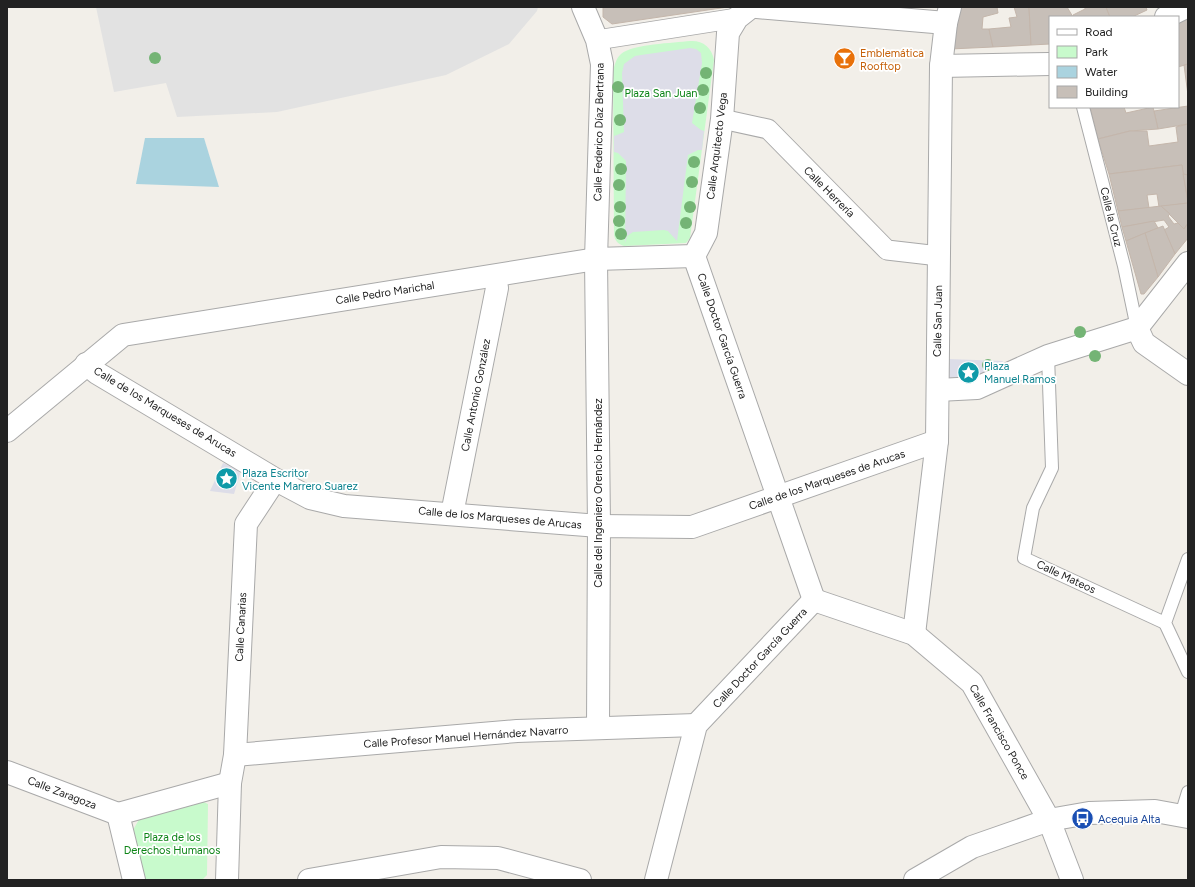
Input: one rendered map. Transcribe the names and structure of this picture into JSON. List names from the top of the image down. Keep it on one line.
{"streets":{"street":["Calle Federico Díaz Bertrana","Calle Arquitecto Vega","Calle Herrería","Calle Pedro Marichal","Calle San Juan","Calle Doctor García Guerra","Calle Antonio González","Calle de los Marqueses de Arucas","Calle del Ingeniero Orencio Hernández","Calle Canarias","Calle Francisco Ponce","Calle Profesor Manuel Hernández Navarro","Calle Zaragoza"],"lane":["Calle la Cruz","Calle Mateos"]},"crossings":[["Calle Federico Díaz Bertrana","Calle Pedro Marichal"],["Calle Federico Díaz Bertrana","Calle del Ingeniero Orencio Hernández"],["Calle Arquitecto Vega","Calle Herrería"],["Calle Arquitecto Vega","Calle Pedro Marichal"],["Calle Arquitecto Vega","Calle Doctor García Guerra"],["Calle Herrería","Calle San Juan"],["Calle Pedro Marichal","Calle Doctor García Guerra"],["Calle Pedro Marichal","Calle Antonio González"],["Calle Pedro Marichal","Calle de los Marqueses de Arucas"],["Calle Pedro Marichal","Calle del Ingeniero Orencio Hernández"],["Calle San Juan","Calle de los Marqueses de Arucas"],["Calle San Juan","Calle Francisco Ponce"],["Calle Doctor García Guerra","Calle de los Marqueses de Arucas"],["Calle Doctor García Guerra","Calle Francisco Ponce"],["Calle Doctor García Guerra","Calle Profesor Manuel Hernández Navarro"],["Calle Antonio González","Calle de los Marqueses de Arucas"],["Calle de los Marqueses de Arucas","Calle del Ingeniero Orencio Hernández"],["Calle de los Marqueses de Arucas","Calle Canarias"],["Calle del Ingeniero Orencio Hernández","Calle Profesor Manuel Hernández Navarro"],["Calle Canarias","Calle Profesor Manuel Hernández Navarro"]],"parks":["Plaza San Juan","Plaza de los Derechos Humanos"],"places":{"bar":["Emblemática Rooftop"],"place":["Plaza Manuel Ramos","Plaza Escritor Vicente Marrero Suarez"],"bus stop":["Acequia Alta"]},"legend":["Road","Park","Water","Building"]}
